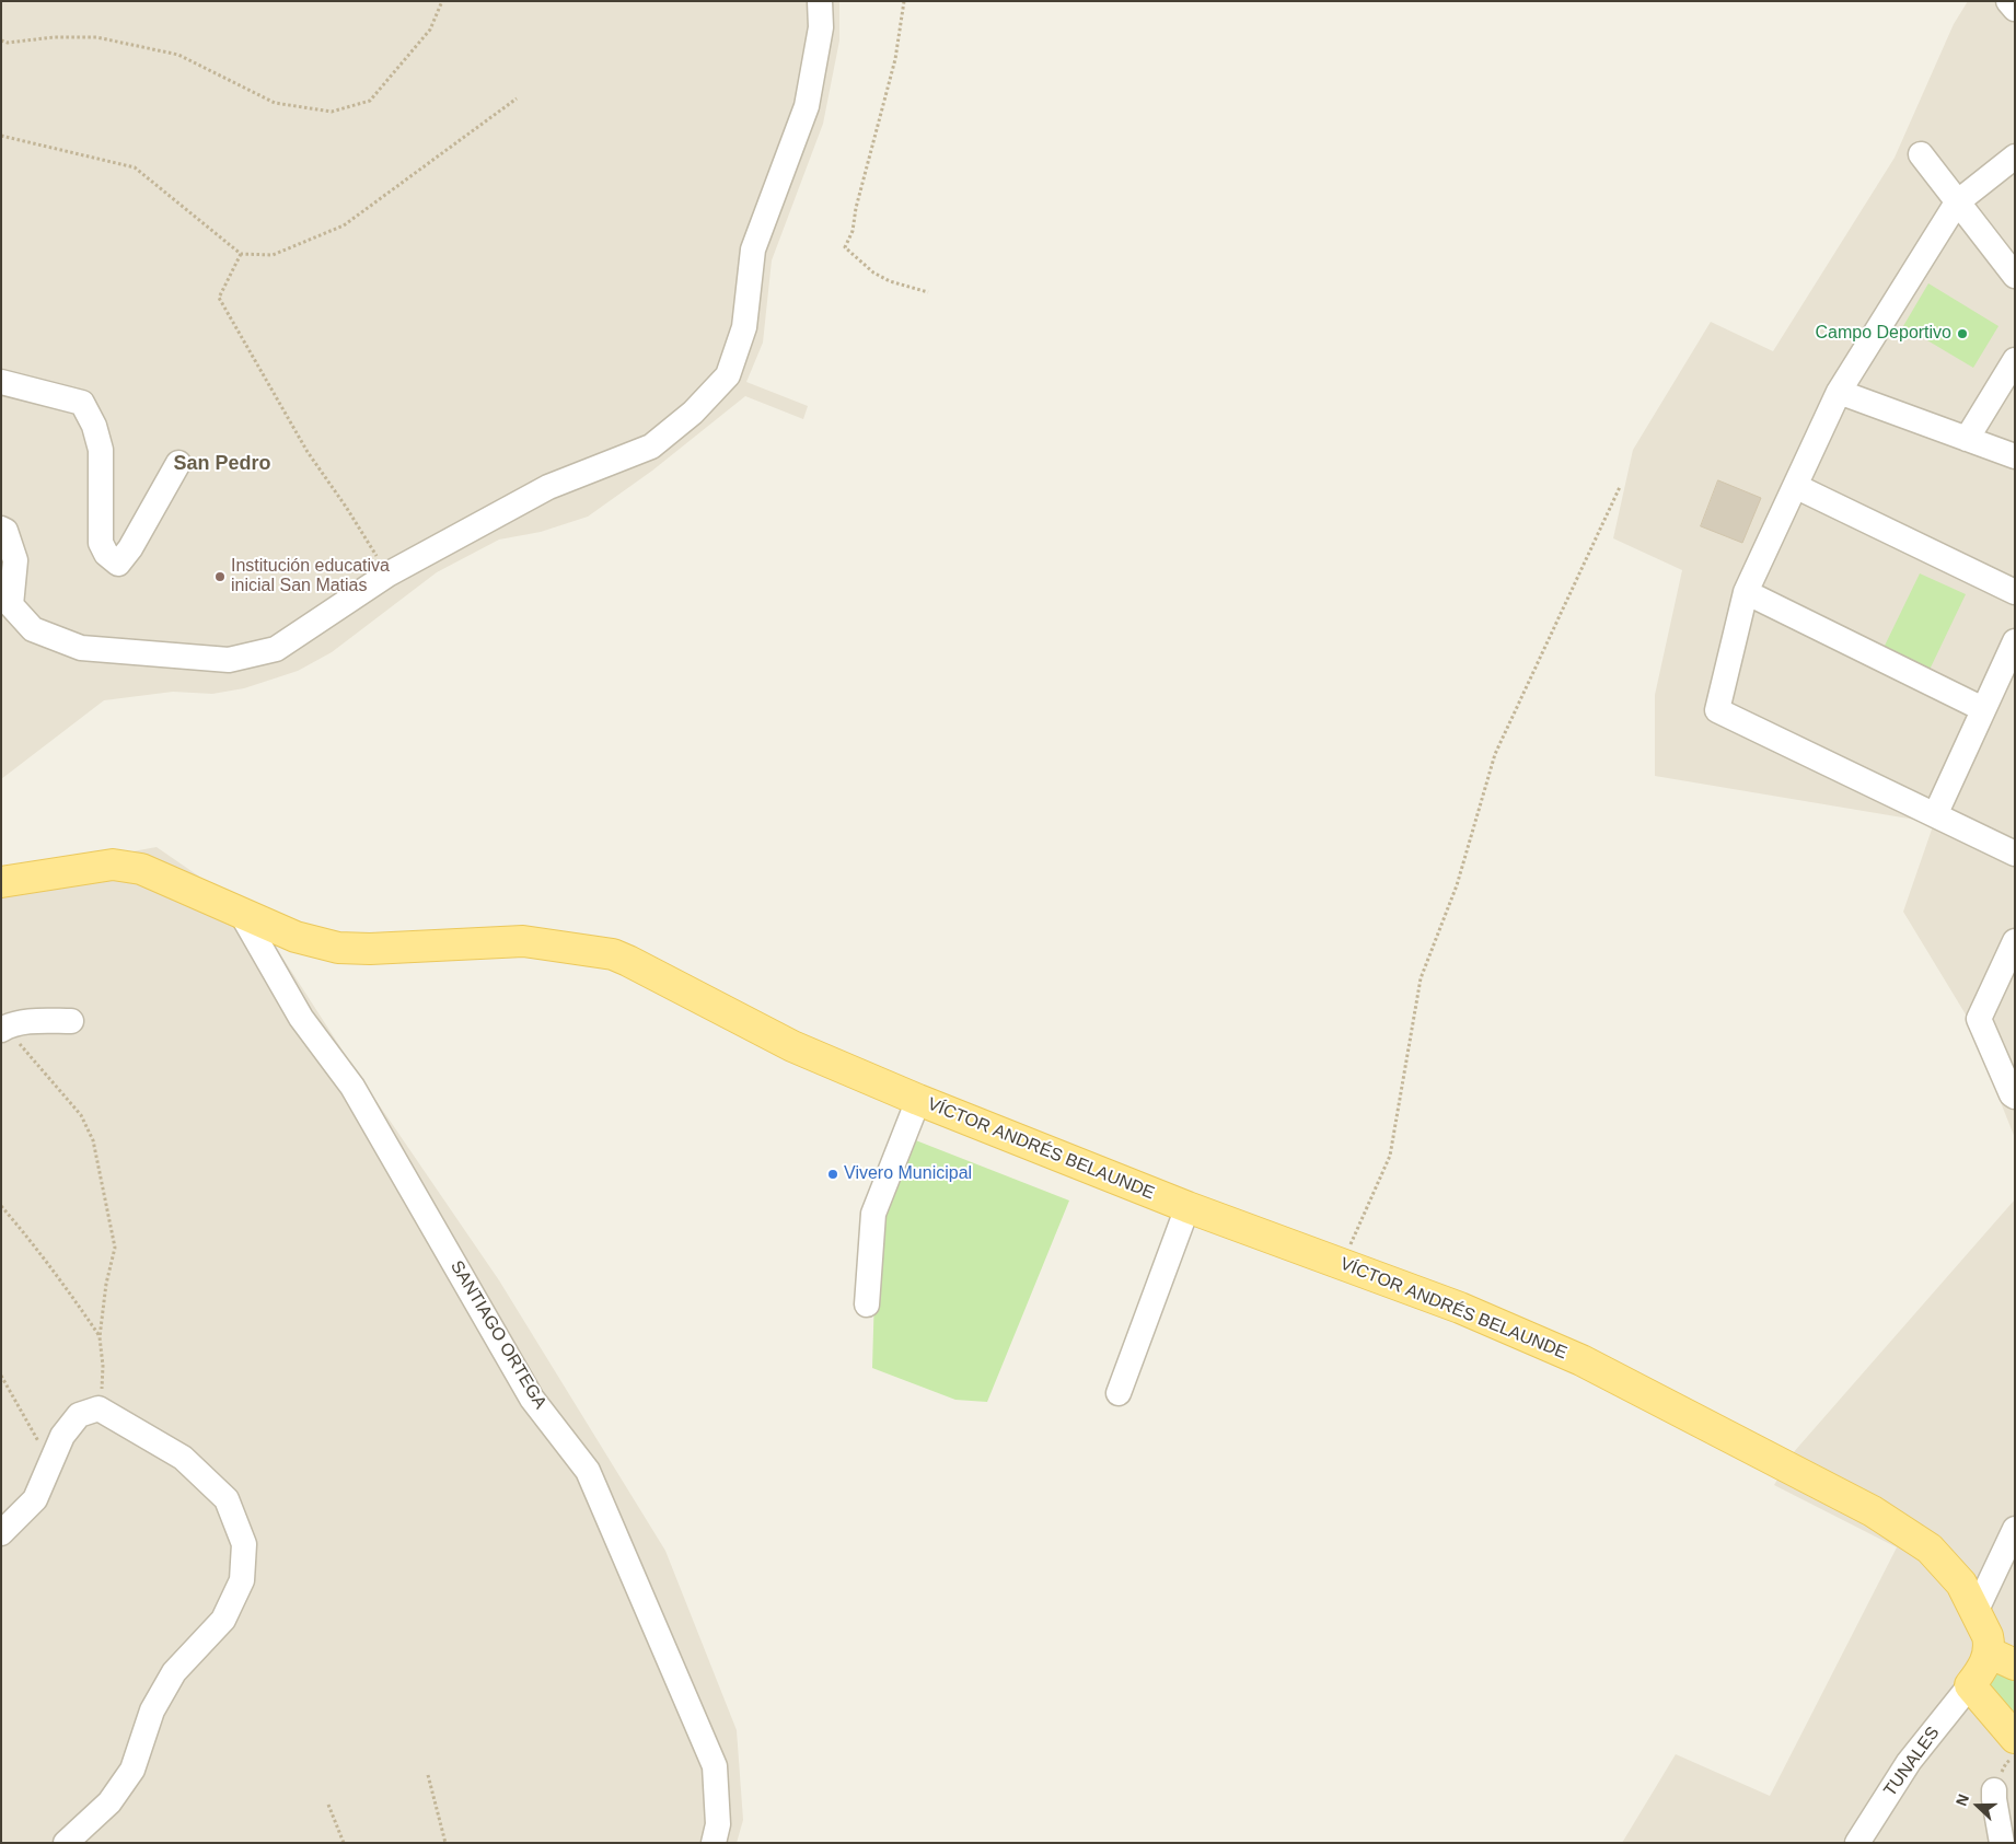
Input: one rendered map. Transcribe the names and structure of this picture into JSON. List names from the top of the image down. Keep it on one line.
{"streets":{"main road":["VÍCTOR ANDRÉS BELAUNDE"],"street":["SANTIAGO ORTEGA","TUNALES"]},"crossings":[["VÍCTOR ANDRÉS BELAUNDE","SANTIAGO ORTEGA"]],"districts":["San Pedro"],"places":["Campo Deportivo","Institución educativa inicial San Matias","Vivero Municipal"],"north":"left"}
